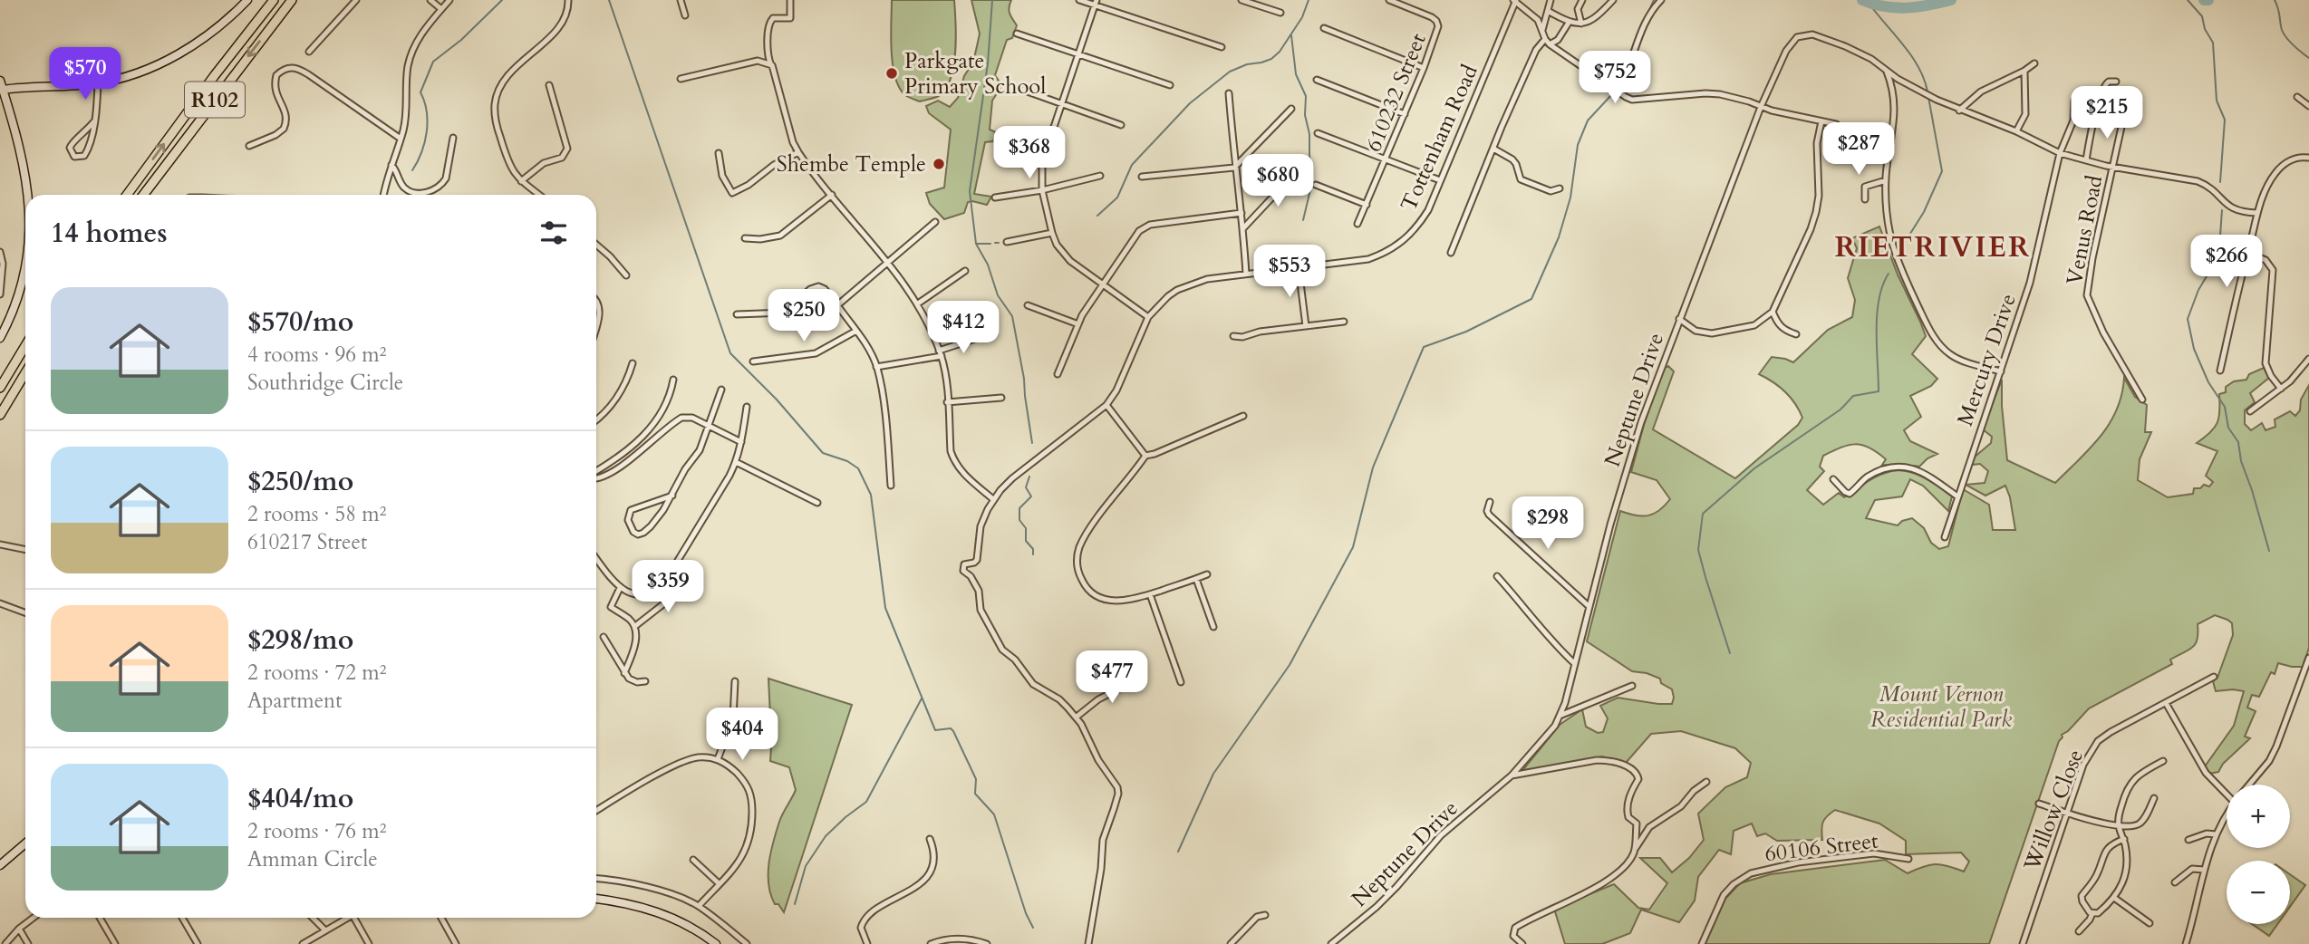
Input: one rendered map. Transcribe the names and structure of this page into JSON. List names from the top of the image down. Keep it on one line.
{"streets":{"main road":["R102"],"street":["610232 Street","Tottenham Road","Venus Road","Mercury Drive","Neptune Drive","Willow Close","60106 Street"]},"crossings":[["Venus Road","Mercury Drive"],["Venus Road","Neptune Drive"]],"districts":["RIETRIVIER"],"parks":["Mount Vernon Residential Park"],"places":["Parkgate Primary School","Shembe Temple"],"page":{"price":["$570","$752","$215","$287","$368","$680","$266","$553","$250","$412","$298","$359","$477","$404"],"heading":"14 homes","list":[{"name":"$570/mo","note":"4 rooms · 96 m² · Southridge Circle"},{"name":"$250/mo","note":"2 rooms · 58 m² · 610217 Street"},{"name":"$298/mo","note":"2 rooms · 72 m² · Apartment"},{"name":"$404/mo","note":"2 rooms · 76 m² · Amman Circle"}],"map_buttons":["+","−"]}}
